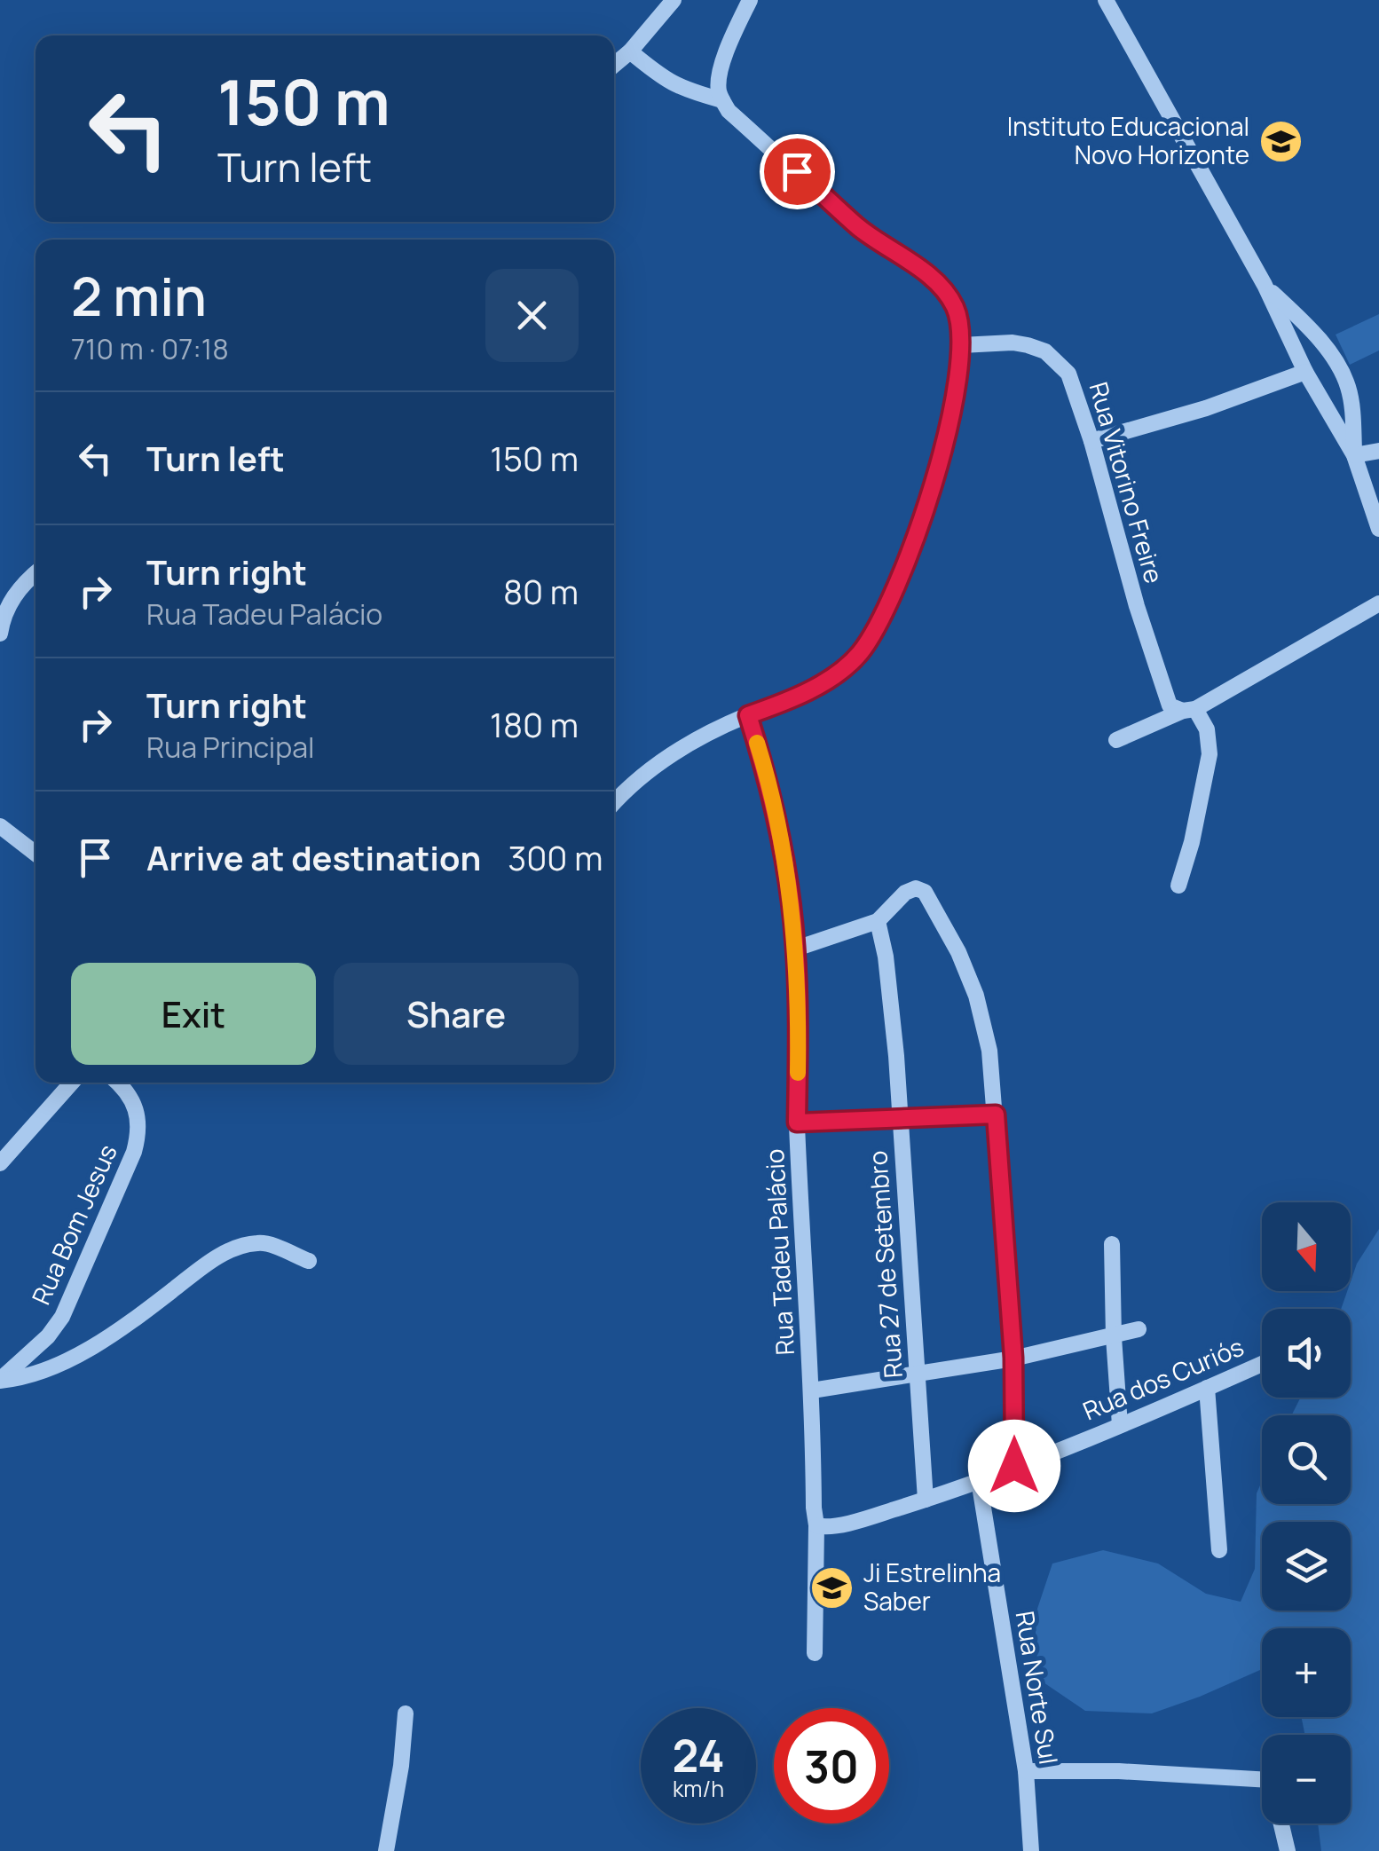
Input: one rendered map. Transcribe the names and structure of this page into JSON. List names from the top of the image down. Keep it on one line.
{"streets":{"street":["Rua Vitorino Freire","Rua Bom Jesus","Rua Tadeu Palácio","Rua 27 de Setembro","Rua dos Curiós","Rua Norte Sul"]},"crossings":[["Rua Tadeu Palácio","Rua dos Curiós"],["Rua 27 de Setembro","Rua dos Curiós"],["Rua dos Curiós","Rua Norte Sul"]],"places":{"school or university":["Instituto Educacional Novo Horizonte","Ji Estrelinha Saber"]},"north":"bottom","page":{"turn":["150 m","Turn left"],"heading":["2 min","710 m · 07:18"],"list":[{"name":"Turn left","value":"150 m"},{"name":"Turn right","note":"Rua Tadeu Palácio","value":"80 m"},{"name":"Turn right","note":"Rua Principal","value":"180 m"},{"name":"Arrive at destination","value":"300 m"}],"buttons":["Exit","Share"],"map_buttons":["+","−"],"speed":"24 km/h","limit":"30"}}
